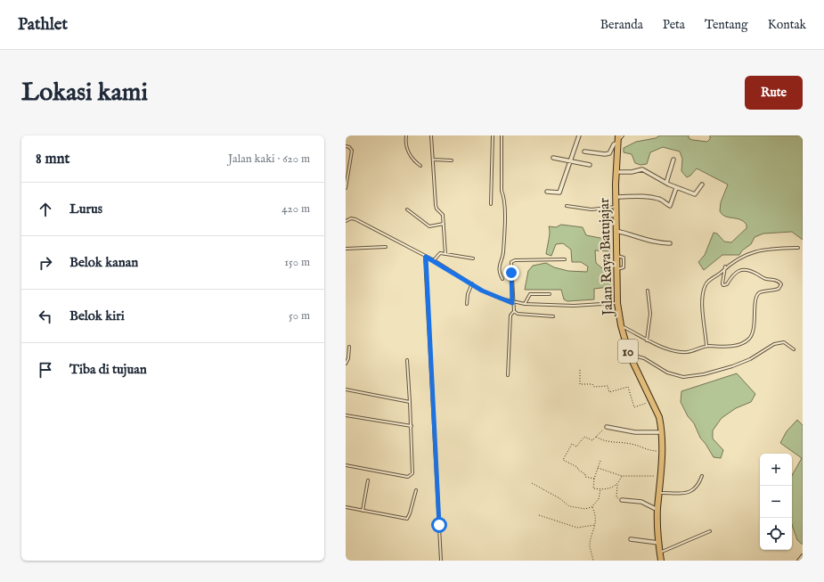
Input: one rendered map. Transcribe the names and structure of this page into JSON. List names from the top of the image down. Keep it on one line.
{"streets":{"highway":["Jalan Raya Batujajar","10"]},"page":{"header":"Pathlet","nav":["Beranda","Peta","Tentang","Kontak"],"buttons":"Rute","title":"Lokasi kami","heading":["8 mnt","Jalan kaki · 620 m"],"list":[["Lurus","420 m"],["Belok kanan","150 m"],["Belok kiri","50 m"],"Tiba di tujuan"],"map_buttons":["+","−"]}}
